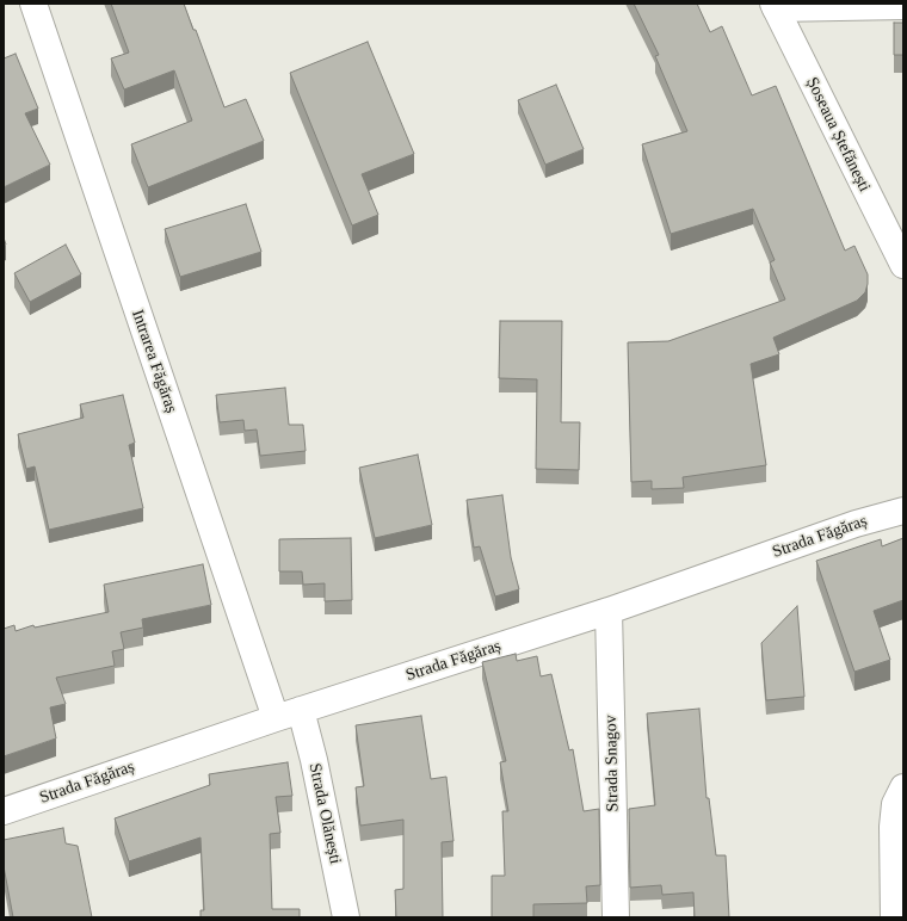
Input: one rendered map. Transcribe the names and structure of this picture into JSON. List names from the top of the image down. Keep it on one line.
{"streets":{"street":["Șoseaua Ștefănești","Intrarea Făgăraș","Strada Făgăraș","Strada Snagov","Strada Olănești"]},"crossings":[["Intrarea Făgăraș","Strada Făgăraș"],["Strada Făgăraș","Strada Snagov"],["Strada Făgăraș","Strada Olănești"]]}
